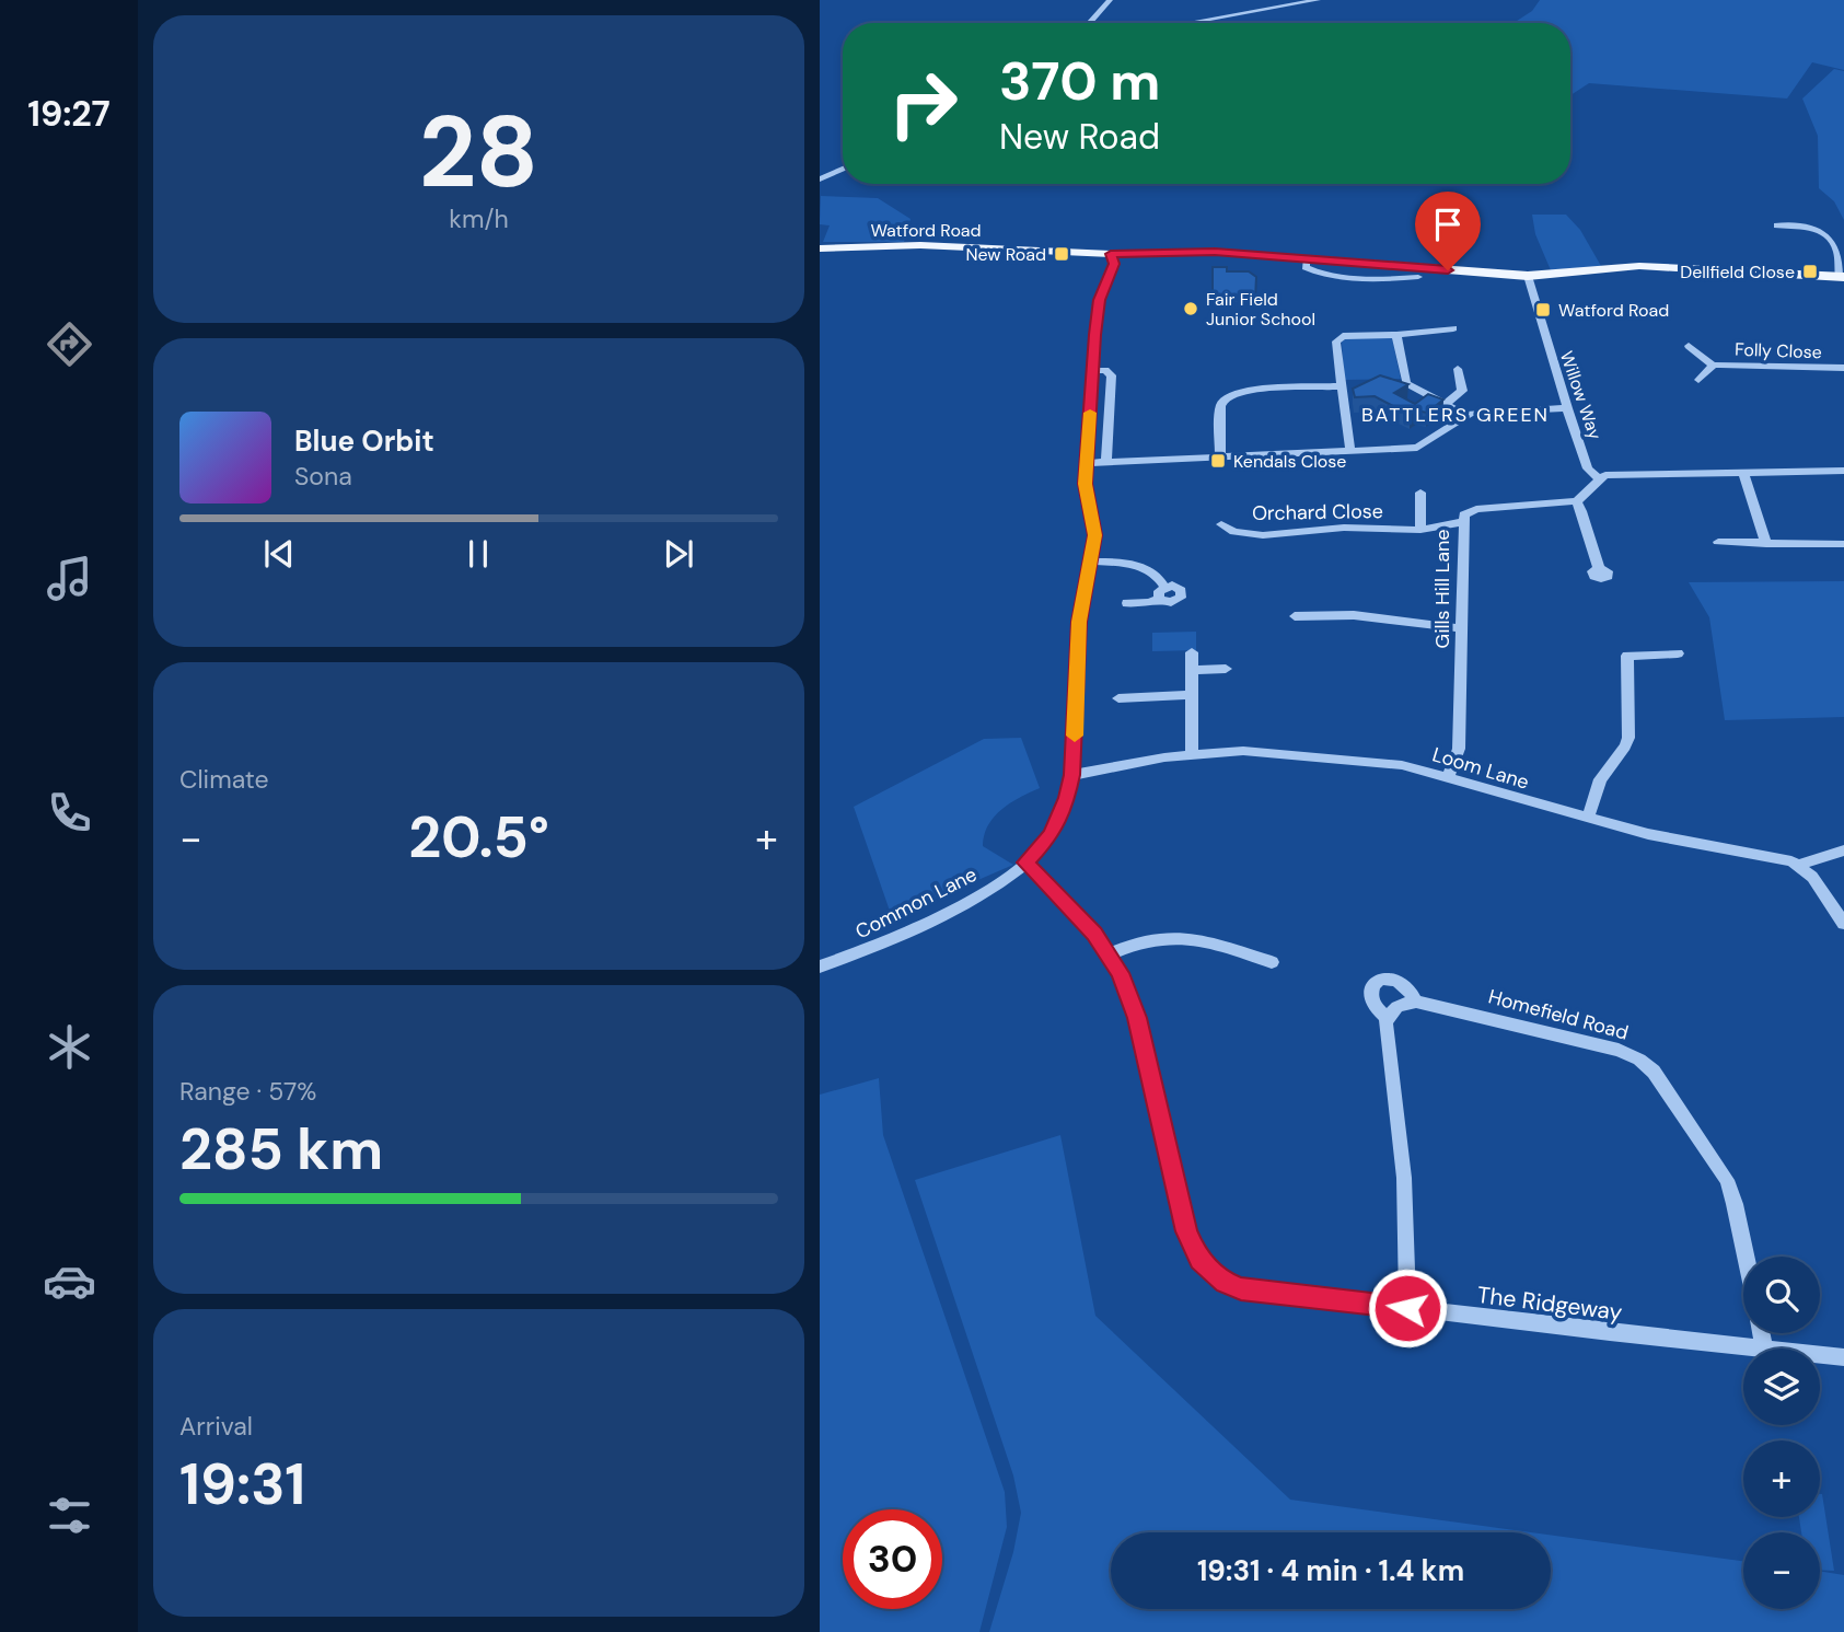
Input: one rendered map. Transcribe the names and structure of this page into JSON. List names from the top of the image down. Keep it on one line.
{"streets":{"main road":["Watford Road"],"street":["Folly Close","Willow Way","Orchard Close","Gills Hill Lane","Loom Lane","Common Lane","Homefield Road","The Ridgeway"]},"crossings":[["Watford Road","Willow Way"],["Orchard Close","Gills Hill Lane"],["Gills Hill Lane","Loom Lane"],["Common Lane","The Ridgeway"],["Homefield Road","The Ridgeway"]],"districts":["BATTLERS GREEN"],"places":{"transit":["New Road","Dellfield Close","Watford Road","Kendals Close"],"other":["Fair Field Junior School"]},"page":{"tabs":"19:27","tile":[["28","km/h"],"Climate",["Range · 57%","285 km"],["Arrival","19:31"]],"turn":["370 m","New Road"],"song":["Blue Orbit","Sona"],"heat":["−","20.5°","+"],"map_buttons":["+","−"],"limit":"30","trip":"19:31 · 4 min · 1.4 km"}}
